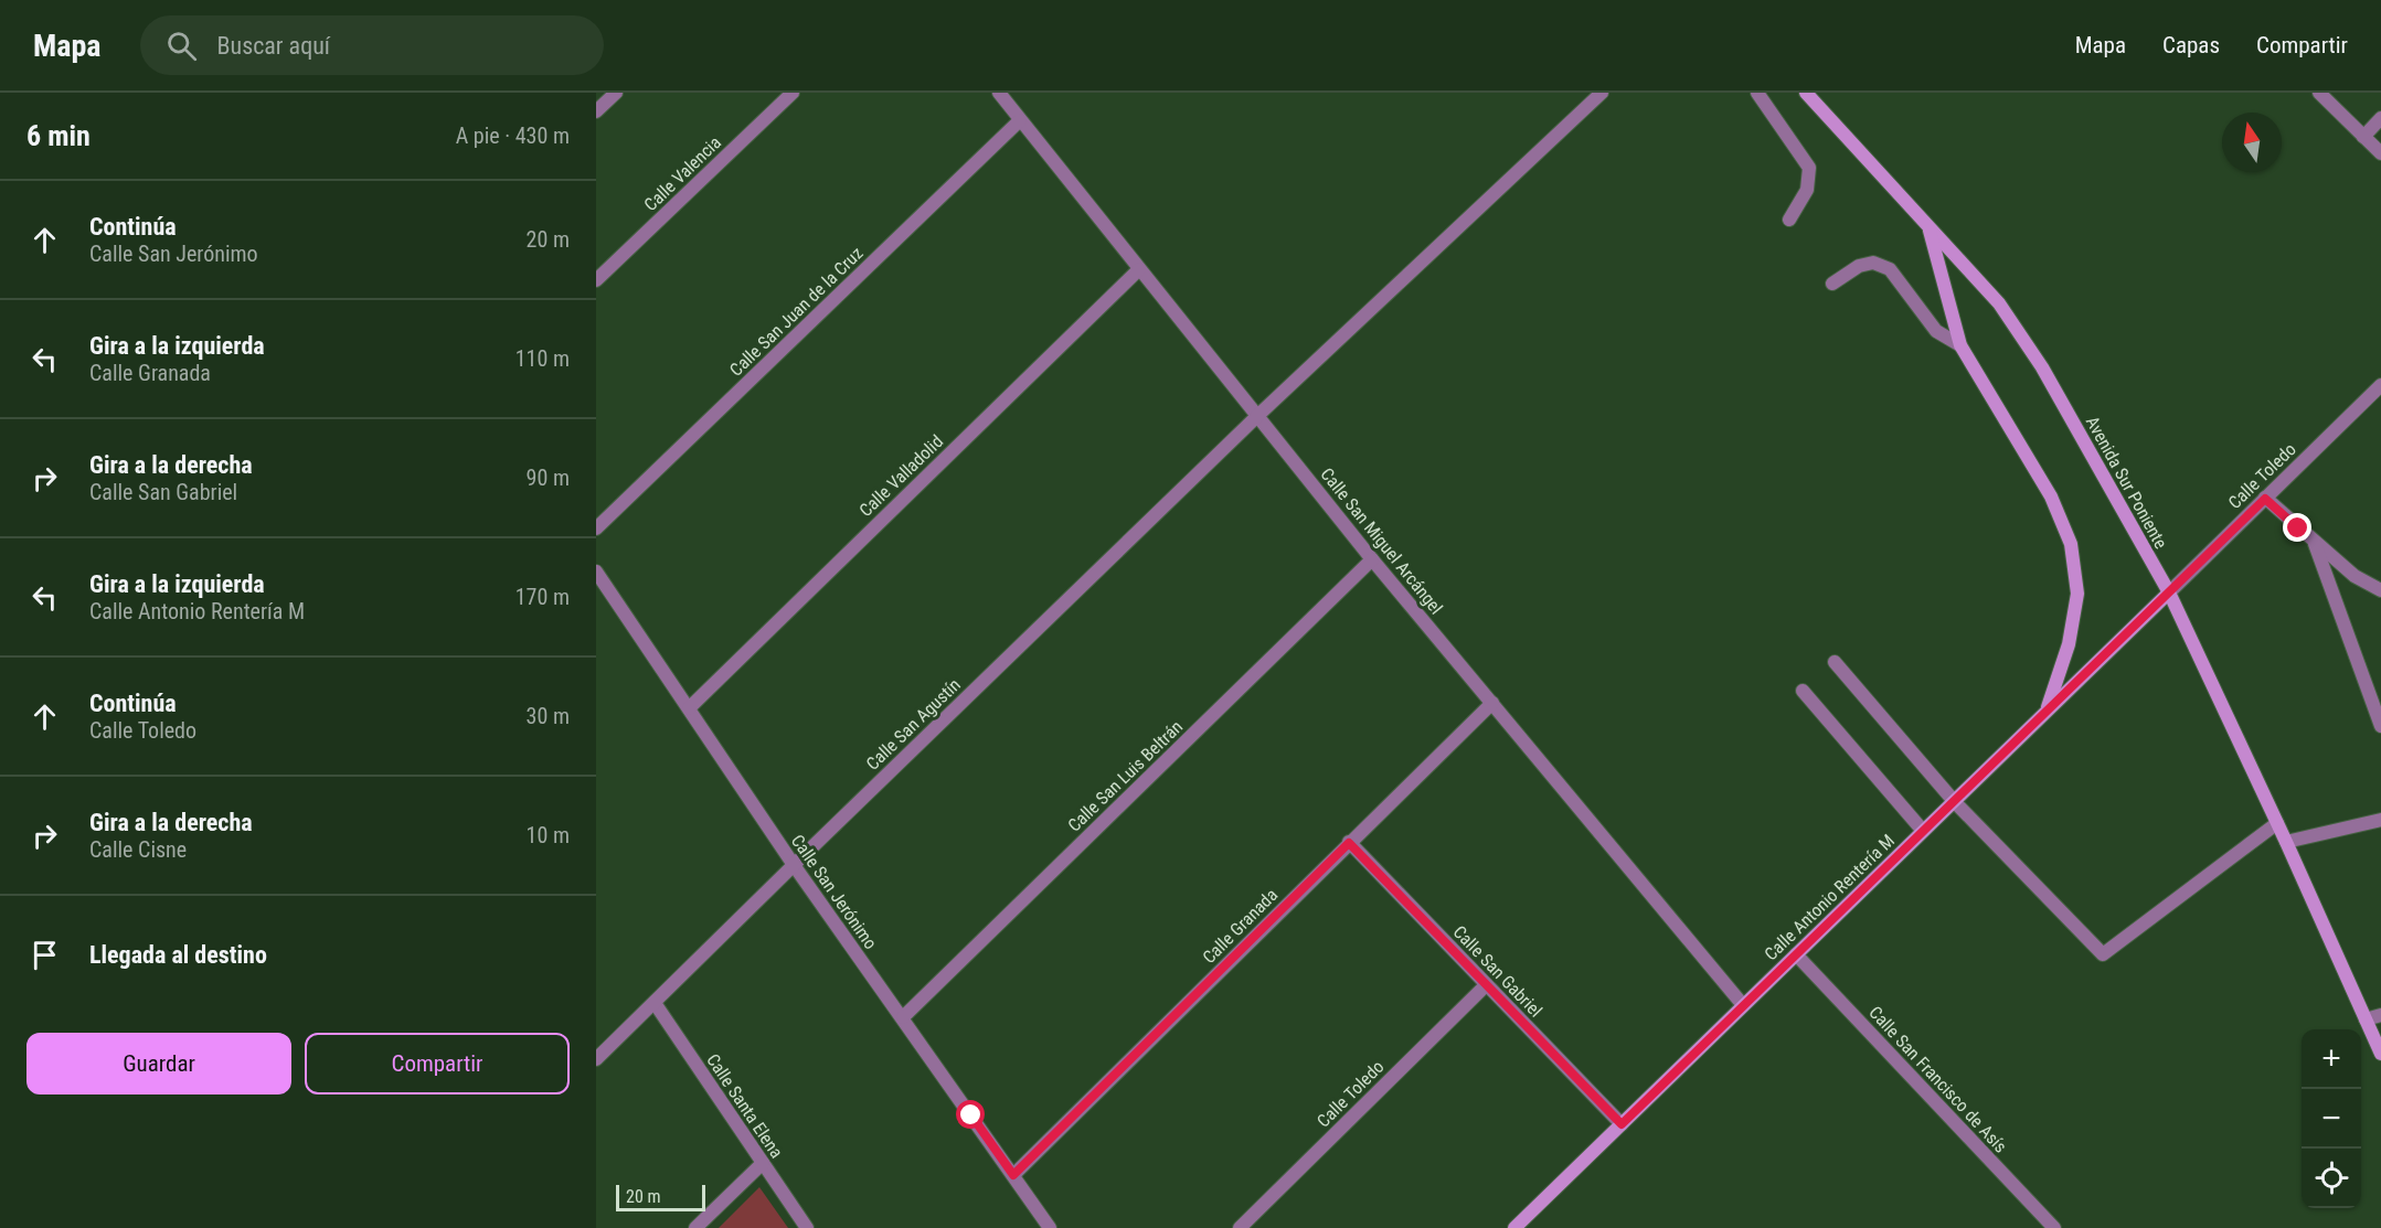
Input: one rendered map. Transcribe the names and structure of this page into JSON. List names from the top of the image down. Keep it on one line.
{"streets":{"main road":["Avenida Sur Poniente","Calle Antonio Rentería M"],"street":["Calle Valencia","Calle San Juan de la Cruz","Calle Valladolid","Calle Toledo","Calle San Miguel Arcángel","Calle San Agustín","Calle San Luis Beltrán","Calle San Jerónimo","Calle Granada","Calle San Gabriel","Calle San Francisco de Asís","Calle Santa Elena"]},"crossings":[["Calle San Juan de la Cruz","Calle San Miguel Arcángel"],["Calle Valladolid","Calle San Miguel Arcángel"],["Calle Valladolid","Calle San Jerónimo"],["Calle Toledo","Avenida Sur Poniente"],["Calle Toledo","Calle Antonio Rentería M"],["Calle Toledo","Calle San Gabriel"],["Avenida Sur Poniente","Calle Antonio Rentería M"],["Calle San Miguel Arcángel","Calle San Agustín"],["Calle San Miguel Arcángel","Calle San Luis Beltrán"],["Calle San Miguel Arcángel","Calle Antonio Rentería M"],["Calle San Miguel Arcángel","Calle Granada"],["Calle San Agustín","Calle San Jerónimo"],["Calle San Agustín","Calle Santa Elena"],["Calle San Luis Beltrán","Calle San Jerónimo"],["Calle San Jerónimo","Calle Granada"],["Calle Antonio Rentería M","Calle San Gabriel"],["Calle Antonio Rentería M","Calle San Francisco de Asís"],["Calle Granada","Calle San Gabriel"]],"scale_bar":"20 m","north":"top","page":{"header":"Mapa","search":"Buscar aquí","nav":["Mapa","Capas","Compartir"],"heading":["6 min","A pie · 430 m"],"list":[["Continúa","Calle San Jerónimo","20 m"],["Gira a la izquierda","Calle Granada","110 m"],["Gira a la derecha","Calle San Gabriel","90 m"],["Gira a la izquierda","Calle Antonio Rentería M","170 m"],["Continúa","Calle Toledo","30 m"],["Gira a la derecha","Calle Cisne","10 m"],"Llegada al destino"],"buttons":["Guardar","Compartir"],"map_buttons":["+","−"],"scale":"20 m"}}
